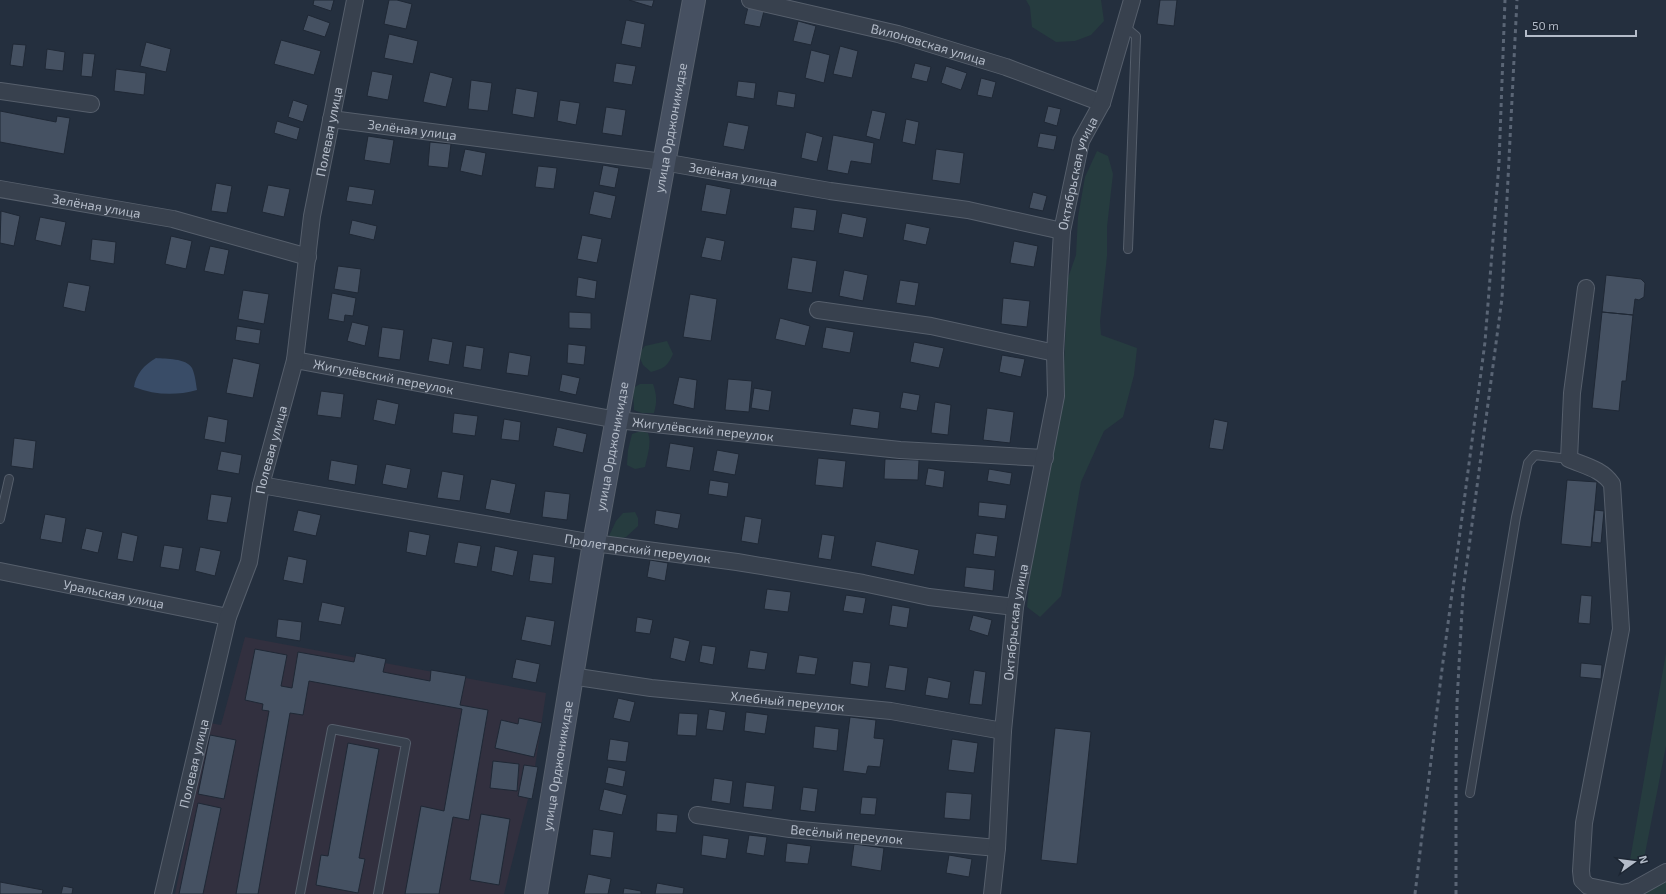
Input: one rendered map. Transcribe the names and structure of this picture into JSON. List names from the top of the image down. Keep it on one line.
{"streets":{"street":["Вилоновская улица","улица Орджоникидзе","Зелёная улица","Полевая улица","Октябрьская улица","Жигулёвский переулок","Пролетарский переулок","Уральская улица","Хлебный переулок","Весёлый переулок"]},"crossings":[["Вилоновская улица","Октябрьская улица"],["улица Орджоникидзе","Зелёная улица"],["улица Орджоникидзе","Жигулёвский переулок"],["улица Орджоникидзе","Пролетарский переулок"],["улица Орджоникидзе","Хлебный переулок"],["Зелёная улица","Полевая улица"],["Зелёная улица","Октябрьская улица"],["Полевая улица","Жигулёвский переулок"],["Полевая улица","Пролетарский переулок"],["Полевая улица","Уральская улица"],["Октябрьская улица","Жигулёвский переулок"],["Октябрьская улица","Пролетарский переулок"],["Октябрьская улица","Хлебный переулок"],["Октябрьская улица","Весёлый переулок"]],"scale_bar":"50 m","north":"right"}
